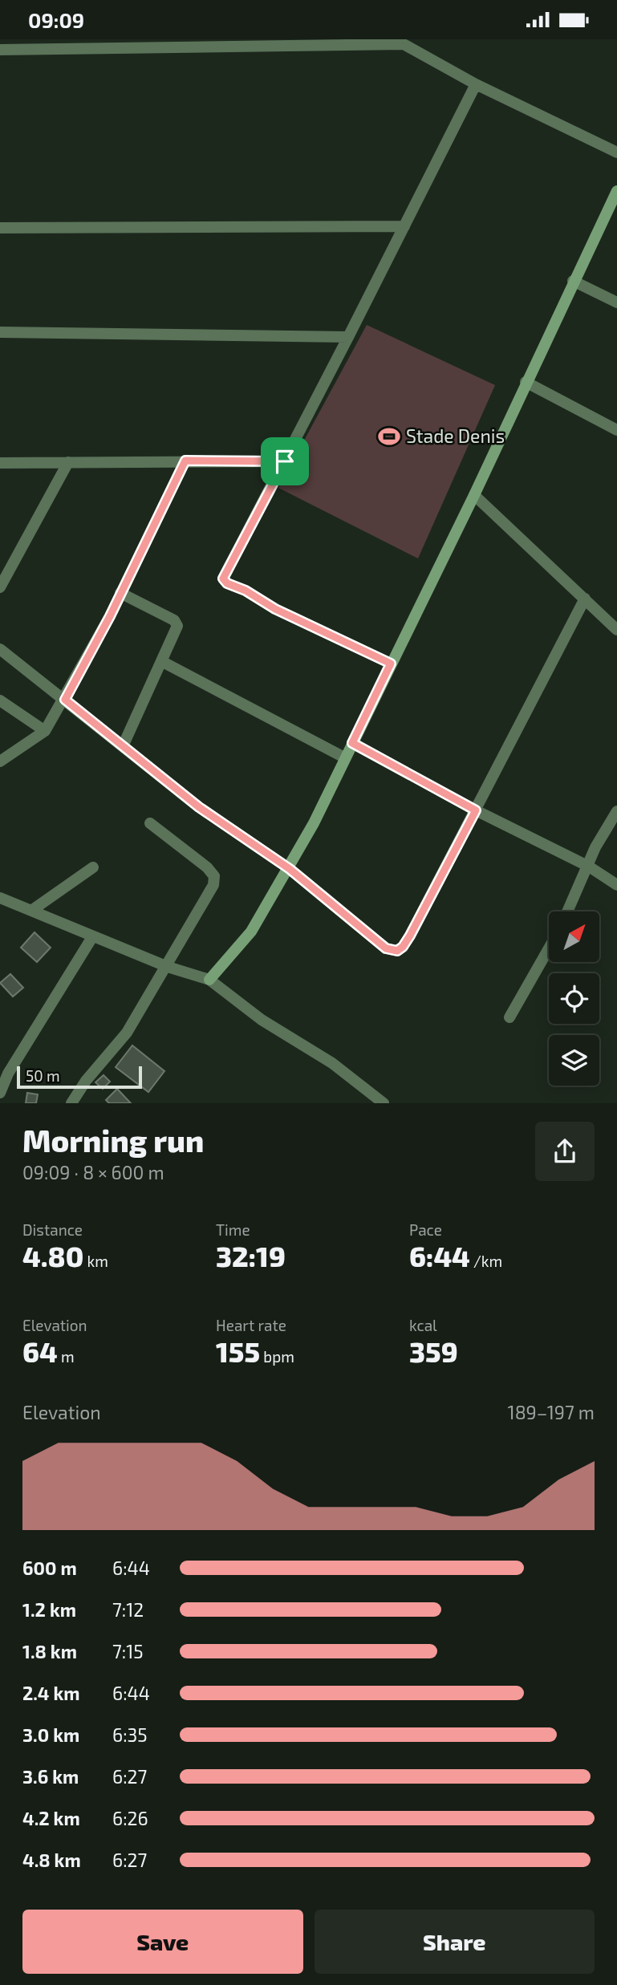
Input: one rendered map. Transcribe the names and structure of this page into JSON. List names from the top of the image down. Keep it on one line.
{"places":{"sports":["Stade Denis"]},"scale_bar":"50 m","north":"top right","page":{"status":"09:09","scale":"50 m","heading":["Morning run","09:09 · 8 × 600 m"],"stats":[["Distance","4.80 km"],["Time","32:19"],["Pace","6:44 /km"],["Elevation","64 m"],["Heart rate","155 bpm"],["kcal","359"]],"chart":["Elevation","189–197 m"],"list":[{"name":"600 m","note":"6:44"},{"name":"1.2 km","note":"7:12"},{"name":"1.8 km","note":"7:15"},{"name":"2.4 km","note":"6:44"},{"name":"3.0 km","note":"6:35"},{"name":"3.6 km","note":"6:27"},{"name":"4.2 km","note":"6:26"},{"name":"4.8 km","note":"6:27"}],"buttons":["Save","Share"]}}
